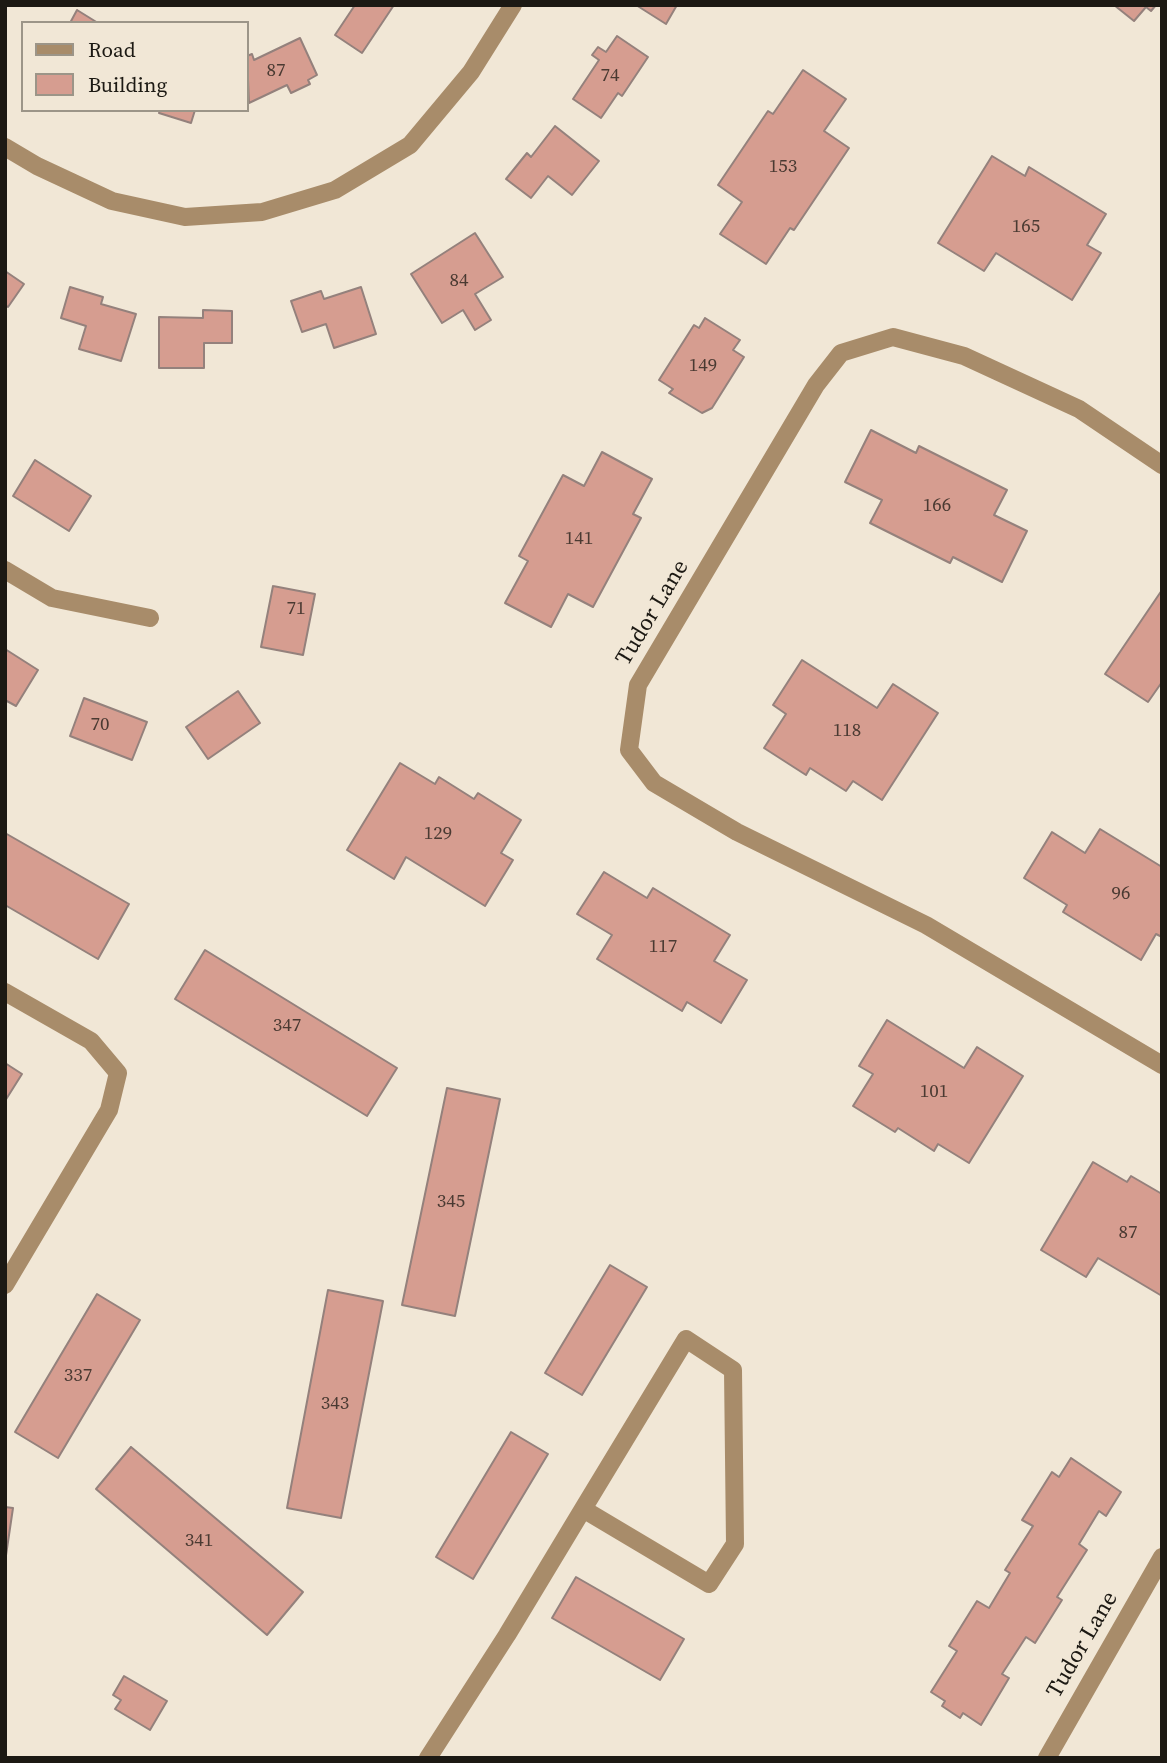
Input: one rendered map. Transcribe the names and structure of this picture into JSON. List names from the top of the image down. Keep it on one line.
{"streets":{"street":["Tudor Lane"]},"house_numbers":["87","74","153","165","84","149","166","141","71","70","118","129","96","117","347","101","345","87","337","343","341"],"legend":["Road","Building"]}
